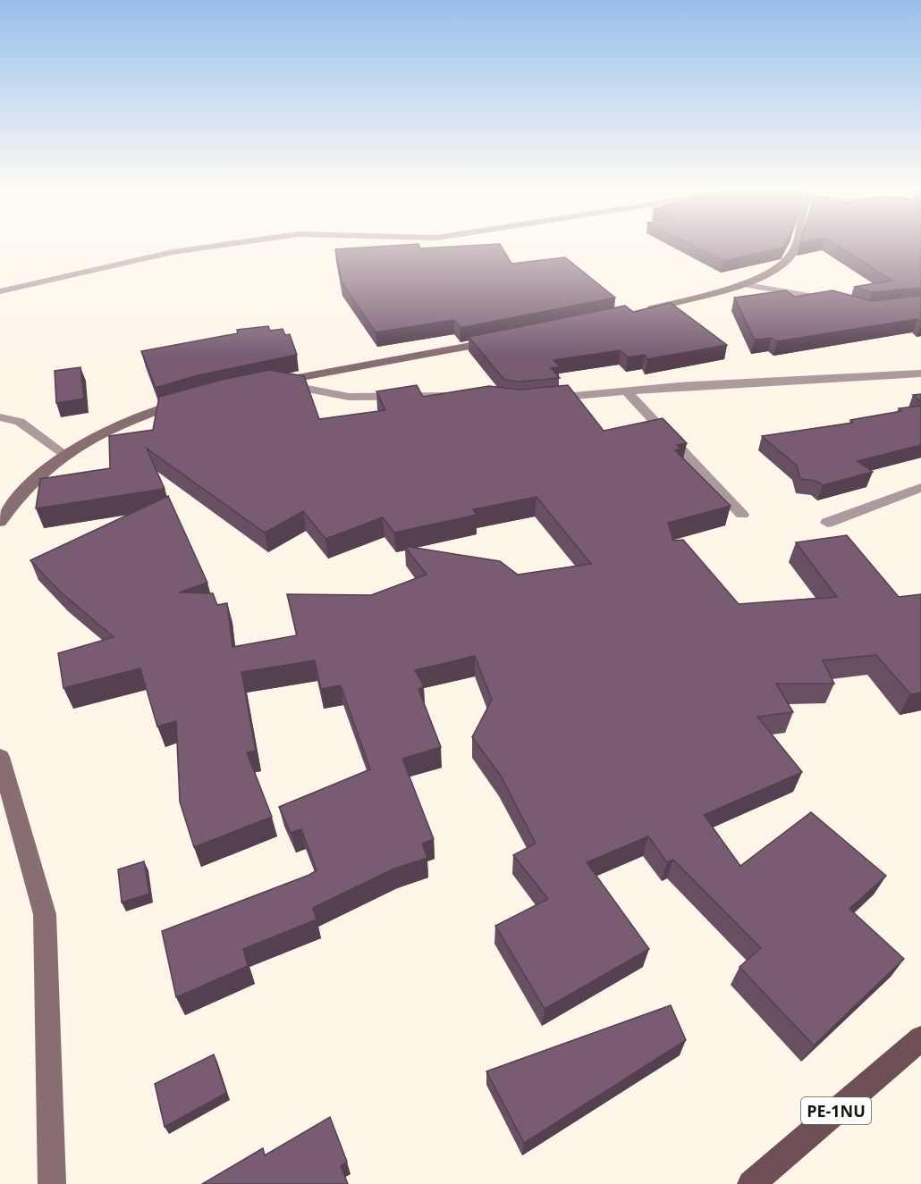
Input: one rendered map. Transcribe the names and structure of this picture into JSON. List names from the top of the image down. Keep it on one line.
{"streets":{"main road":["PE-1NU"]}}
